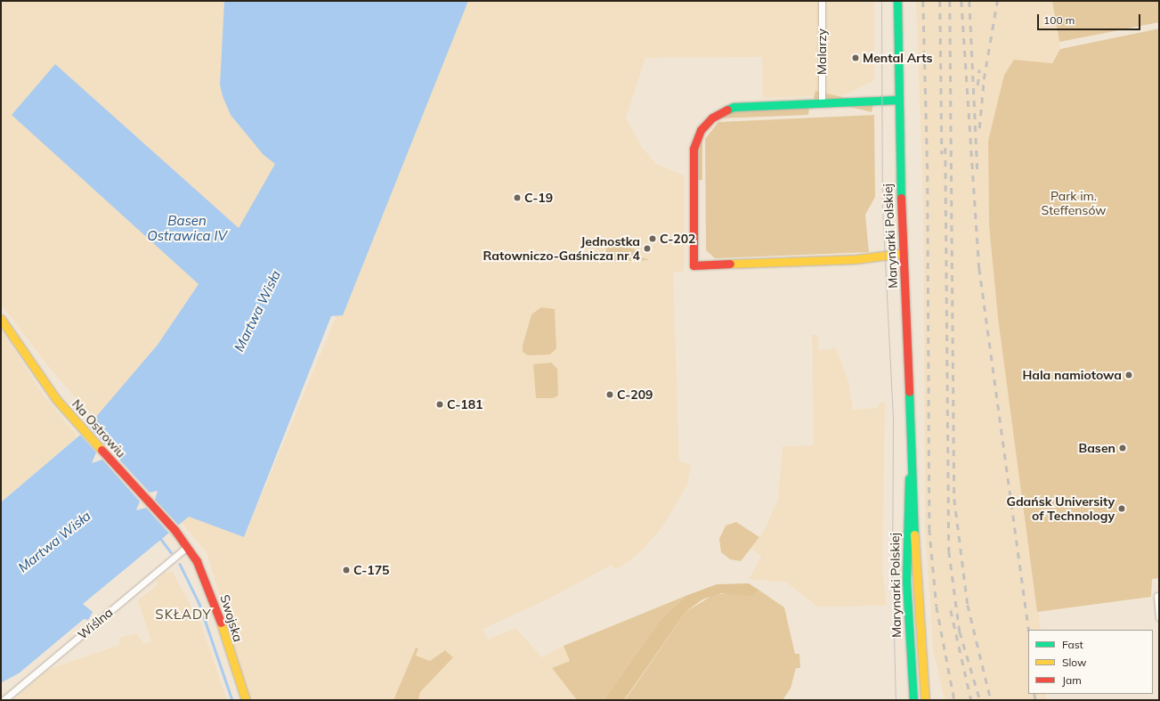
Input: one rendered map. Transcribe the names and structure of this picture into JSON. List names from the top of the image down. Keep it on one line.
{"streets":{"street":["Malarzy","Marynarki Polskiej","Na Ostrowiu","Swojska","Wiślna"]},"crossings":[["Na Ostrowiu","Swojska"],["Na Ostrowiu","Wiślna"],["Swojska","Wiślna"]],"districts":["SKŁADY"],"water":["Basen Ostrawica IV","Martwa Wisła"],"parks":["Park im. Steffensów"],"places":["Mental Arts","C-19","C-202","Jednostka Ratowniczo-Gaśnicza nr 4","Hala namiotowa","C-209","C-181","Basen","Gdańsk University of Technology","C-175"],"legend":["Fast","Slow","Jam"],"scale_bar":"100 m"}
